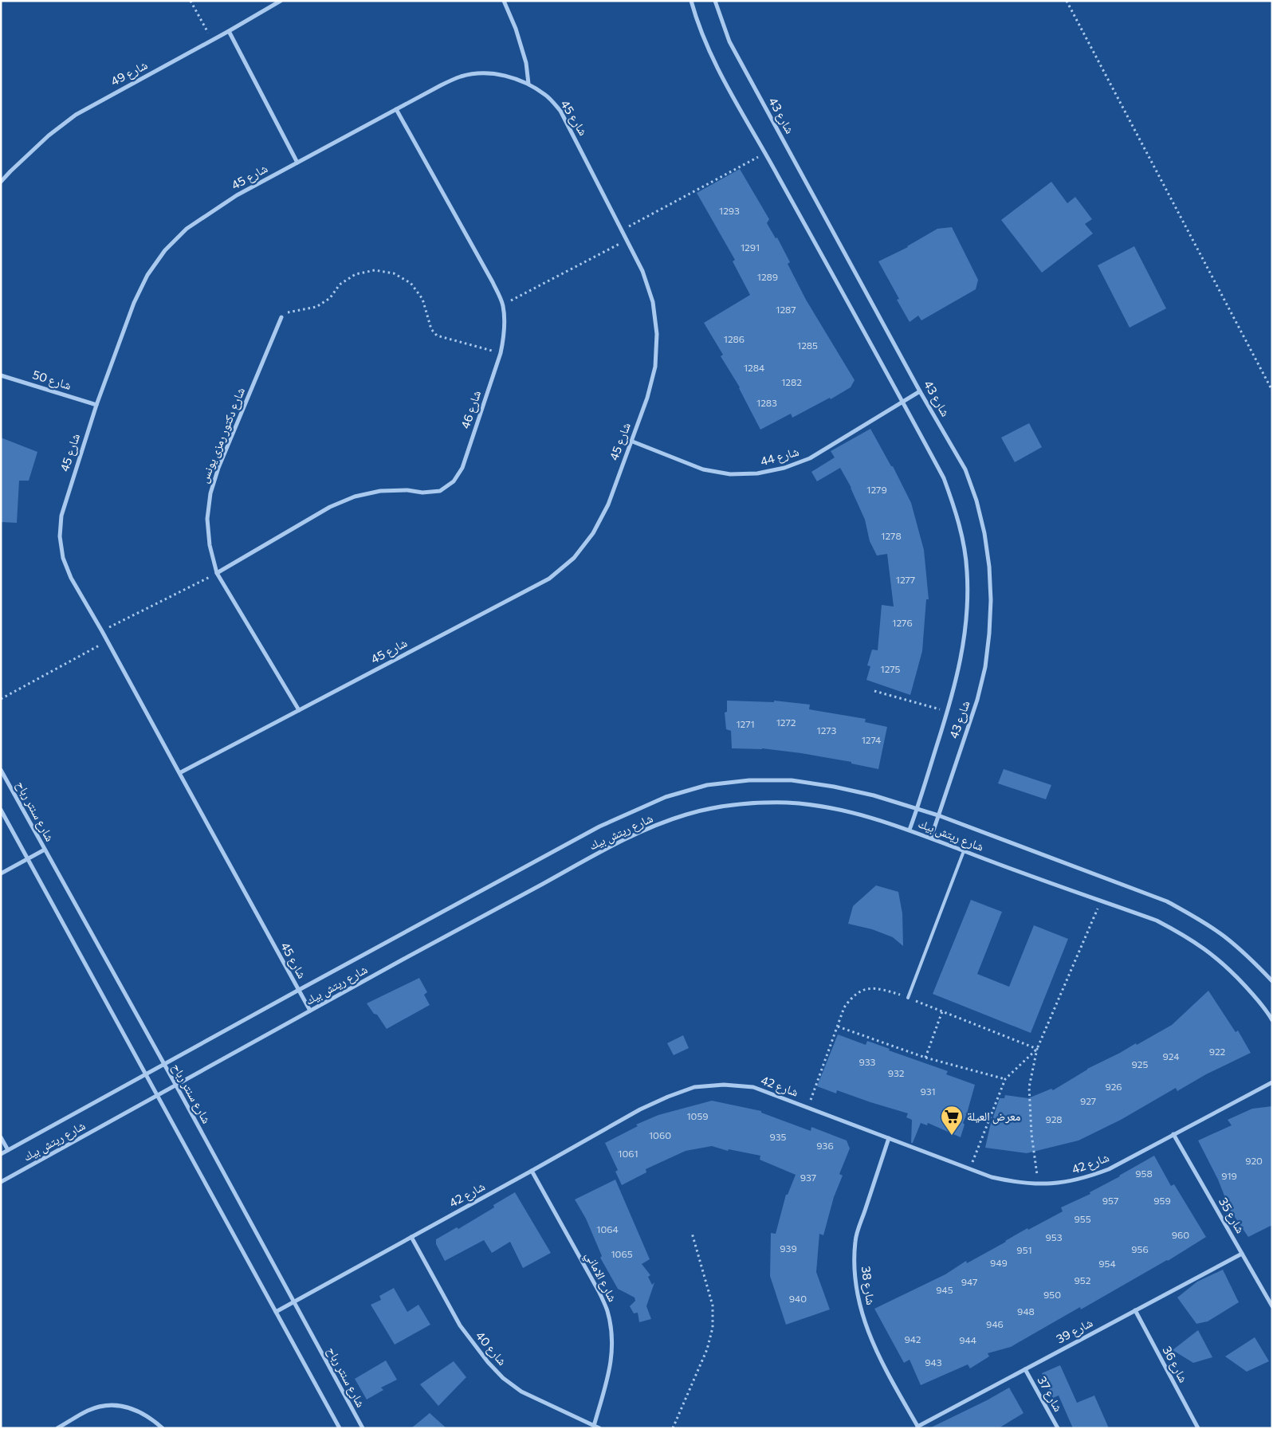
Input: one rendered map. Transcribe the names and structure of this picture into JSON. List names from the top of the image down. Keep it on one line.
{"streets":{"street":["شارع 49","شارع 43","شارع 45","شارع 50","شارع 46","شارع دكتور رمزى يونس","شارع 44","شارع سنتر رباح","شارع ريتش بيك","شارع 42","شارع 35","شارع الاماني","شارع 38","شارع 39","شارع 40","شارع 36","شارع 37"]},"crossings":[["شارع 43","شارع 44"],["شارع 43","شارع ريتش بيك"],["شارع 45","شارع 50"],["شارع 45","شارع 46"],["شارع 45","شارع دكتور رمزى يونس"],["شارع 45","شارع 44"],["شارع 45","شارع ريتش بيك"],["شارع 46","شارع دكتور رمزى يونس"],["شارع سنتر رباح","شارع ريتش بيك"],["شارع سنتر رباح","شارع 42"],["شارع 42","شارع 35"],["شارع 42","شارع الاماني"],["شارع 42","شارع 38"],["شارع 42","شارع 40"],["شارع 35","شارع 39"],["شارع الاماني","شارع 40"],["شارع 38","شارع 39"],["شارع 39","شارع 36"],["شارع 39","شارع 37"]],"places":{"supermarket":["معرض العيلة"]},"house_numbers":["1293","1291","1289","1287","1286","1285","1284","1282","1283","1279","1278","1277","1276","1275","1272","1271","1273","1274","922","924","933","925","932","926","931","927","1059","928","1060","935","936","1061","920","958","919","937","957","959","955","1064","960","953","939","956","951","1065","949","954","952","947","945","950","940","948","946","942","944","943"]}
